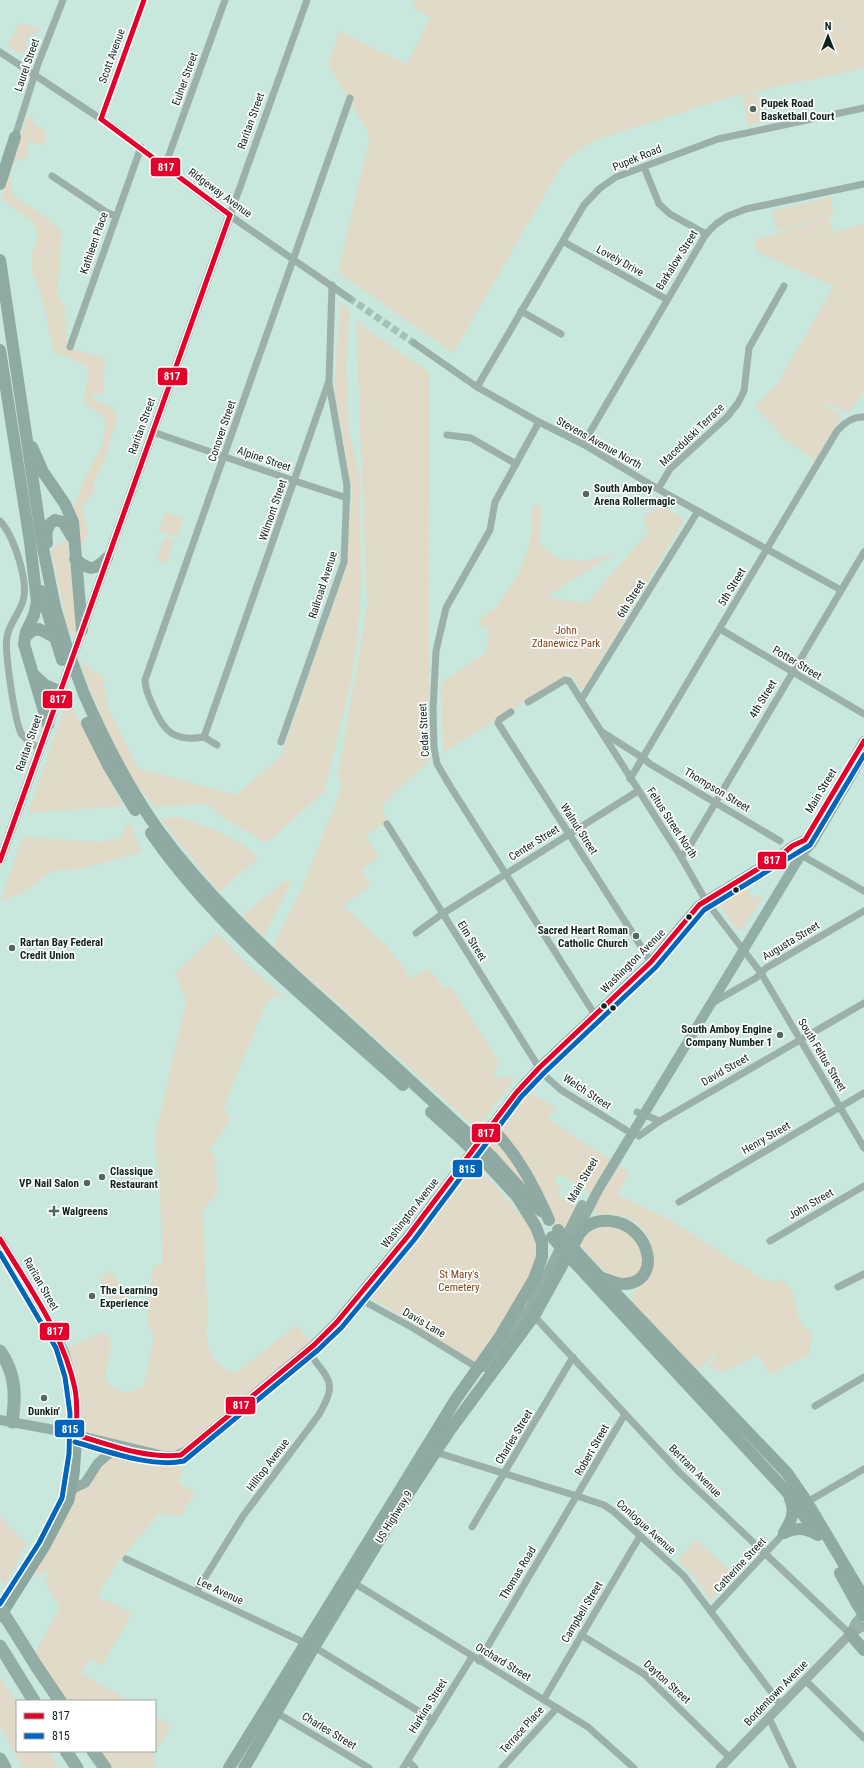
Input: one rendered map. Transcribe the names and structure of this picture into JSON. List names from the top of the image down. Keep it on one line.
{"streets":{"highway":["US Highway 9"],"main road":["Main Street","Washington Avenue"],"street":["Scott Avenue","Laurel Street","Eulner Street","Raritan Street","Pupek Road","Ridgeway Avenue","Kathleen Place","Barkalow Street","Lovely Drive","Conover Street","Macedulski Terrace","Stevens Avenue North","Alpine Street","Wilmont Street","Railroad Avenue","5th Street","6th Street","Potter Street","4th Street","Cedar Street","Thompson Street","Feltus Street North","Walnut Street","Center Street","Elm Street","Augusta Street","South Feltus Street","David Street","Welch Street","Henry Street","John Street","Davis Lane","Charles Street","Robert Street","Hilltop Avenue","Bertram Avenue","Conlogue Avenue","Catherine Street","Thomas Road","Lee Avenue","Campbell Street","Orchard Street","Dayton Street","Bordentown Avenue","Harkins Street","Terrace Place"]},"crossings":[["Scott Avenue","Ridgeway Avenue"],["Laurel Street","Ridgeway Avenue"],["Eulner Street","Ridgeway Avenue"],["Raritan Street","Ridgeway Avenue"],["Raritan Street","Alpine Street"],["Raritan Street","Washington Avenue"],["Pupek Road","Lovely Drive"],["Pupek Road","Stevens Avenue North"],["Ridgeway Avenue","Kathleen Place"],["Ridgeway Avenue","Conover Street"],["Ridgeway Avenue","Wilmont Street"],["Barkalow Street","Lovely Drive"],["Barkalow Street","Stevens Avenue North"],["Conover Street","Alpine Street"],["Conover Street","Wilmont Street"],["Macedulski Terrace","Stevens Avenue North"],["Stevens Avenue North","5th Street"],["Stevens Avenue North","6th Street"],["Stevens Avenue North","4th Street"],["Stevens Avenue North","Cedar Street"],["Alpine Street","Wilmont Street"],["Alpine Street","Railroad Avenue"],["Wilmont Street","Railroad Avenue"],["5th Street","Potter Street"],["5th Street","Thompson Street"],["5th Street","Feltus Street North"],["6th Street","Feltus Street North"],["Potter Street","4th Street"],["4th Street","Thompson Street"],["4th Street","Feltus Street North"],["Cedar Street","Center Street"],["Cedar Street","Washington Avenue"],["Thompson Street","Feltus Street North"],["Main Street","Feltus Street North"],["Main Street","Augusta Street"],["Main Street","Washington Avenue"],["Main Street","Welch Street"],["Main Street","US Highway 9"],["Feltus Street North","Center Street"],["Feltus Street North","Augusta Street"],["Feltus Street North","Washington Avenue"],["Feltus Street North","South Feltus Street"],["Walnut Street","Center Street"],["Walnut Street","Washington Avenue"],["Center Street","Elm Street"],["Elm Street","Washington Avenue"],["Elm Street","Welch Street"],["Augusta Street","South Feltus Street"],["Washington Avenue","Welch Street"],["Washington Avenue","Davis Lane"],["Washington Avenue","Hilltop Avenue"],["South Feltus Street","David Street"],["South Feltus Street","Henry Street"],["Davis Lane","US Highway 9"],["Charles Street","Bertram Avenue"],["Charles Street","US Highway 9"],["Charles Street","Conlogue Avenue"],["Robert Street","Bertram Avenue"],["Robert Street","Conlogue Avenue"],["Robert Street","Thomas Road"],["Hilltop Avenue","Lee Avenue"],["Bertram Avenue","US Highway 9"],["Bertram Avenue","Catherine Street"],["Bertram Avenue","Bordentown Avenue"],["US Highway 9","Conlogue Avenue"],["US Highway 9","Lee Avenue"],["US Highway 9","Orchard Street"],["Conlogue Avenue","Catherine Street"],["Conlogue Avenue","Thomas Road"],["Conlogue Avenue","Campbell Street"],["Conlogue Avenue","Bordentown Avenue"],["Thomas Road","Orchard Street"],["Lee Avenue","Harkins Street"],["Campbell Street","Orchard Street"],["Campbell Street","Dayton Street"],["Orchard Street","Harkins Street"],["Orchard Street","Terrace Place"],["Dayton Street","Bordentown Avenue"]],"parks":["John Zdanewicz Park","St Mary's Cemetery"],"places":{"other":["Pupek Road Basketball Court","South Amboy Arena Rollermagic","Sacred Heart Roman Catholic Church","Rartan Bay Federal Credit Union","South Amboy Engine Company Number 1","Classique Restaurant","VP Nail Salon","The Learning Experience","Dunkin'"],"health":["Walgreens"]},"lines":["transit line 817","transit line 815"],"legend":["817","815"],"north":"top"}
